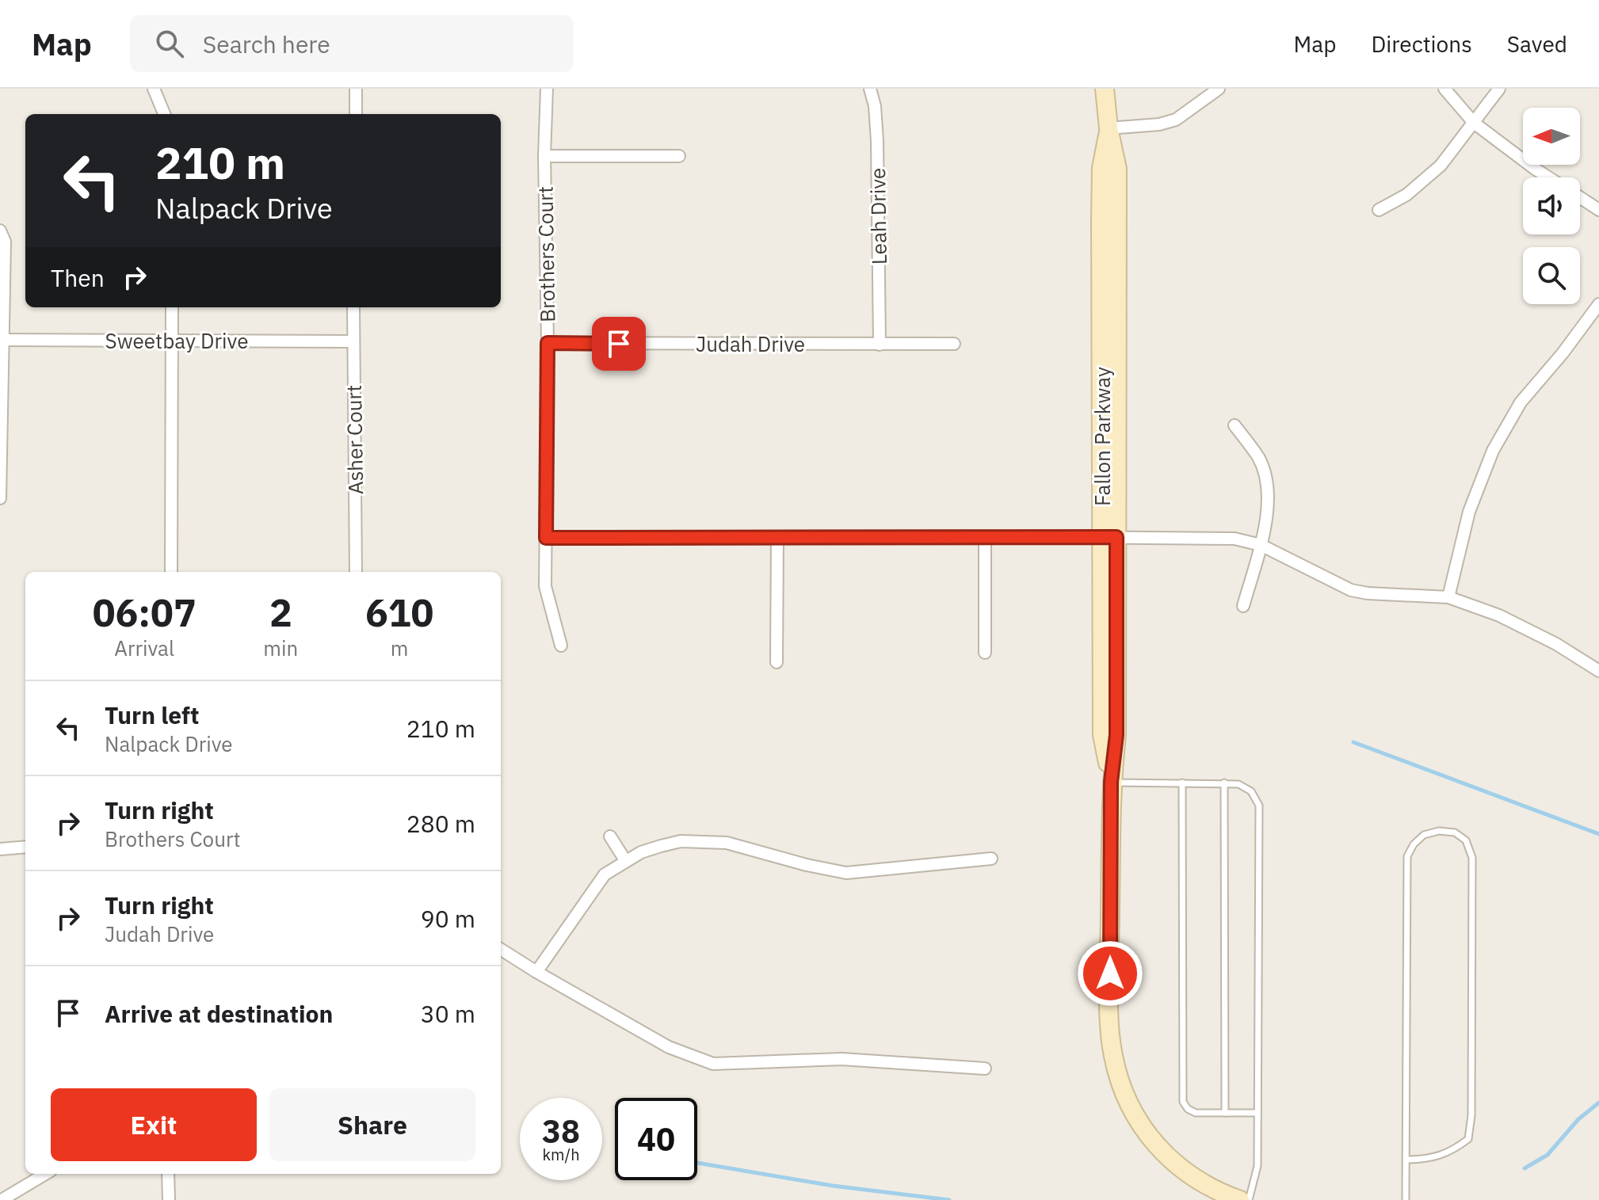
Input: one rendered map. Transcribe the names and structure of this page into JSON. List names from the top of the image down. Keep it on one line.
{"streets":{"street":["Leah Drive","Brothers Court","Sweetbay Drive","Judah Drive","Fallon Parkway","Asher Court"]},"crossings":[["Leah Drive","Judah Drive"],["Brothers Court","Judah Drive"],["Sweetbay Drive","Asher Court"]],"north":"left","page":{"header":"Map","search":"Search here","nav":["Map","Directions","Saved"],"turn":["210 m","Nalpack Drive"],"then":"Then","eta":["06:07","Arrival","2","min","610","m"],"list":[{"name":"Turn left","note":"Nalpack Drive","value":"210 m"},{"name":"Turn right","note":"Brothers Court","value":"280 m"},{"name":"Turn right","note":"Judah Drive","value":"90 m"},{"name":"Arrive at destination","value":"30 m"}],"buttons":["Exit","Share"],"speed":"38 km/h","limit":"40"}}
